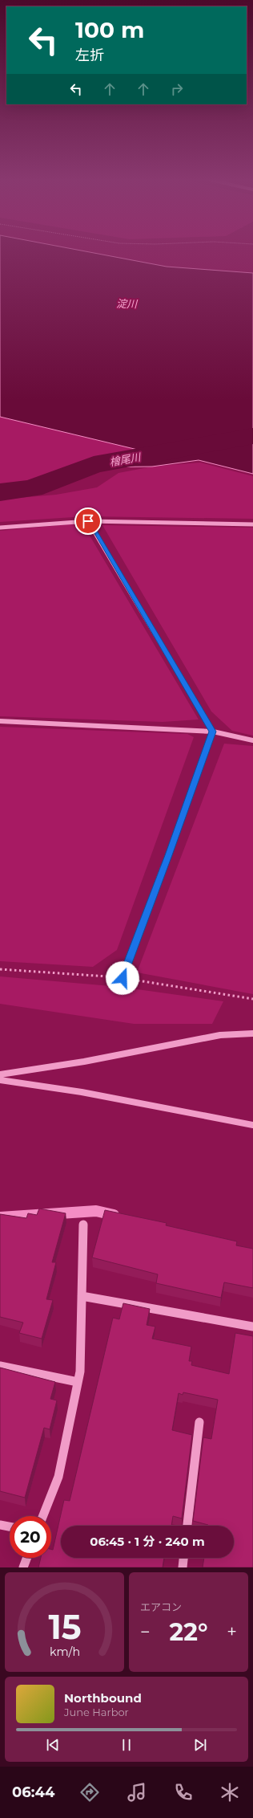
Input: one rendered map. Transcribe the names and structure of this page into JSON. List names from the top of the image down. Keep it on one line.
{"water":["淀川","檜尾川"],"page":{"turn":["100 m","左折"],"limit":"20","trip":"06:45 · 1 分 · 240 m","tile":"エアコン","heat":["−","22°","+"],"song":["Northbound","June Harbor"],"tabs":"06:44","gauge":["15","km/h"]}}
